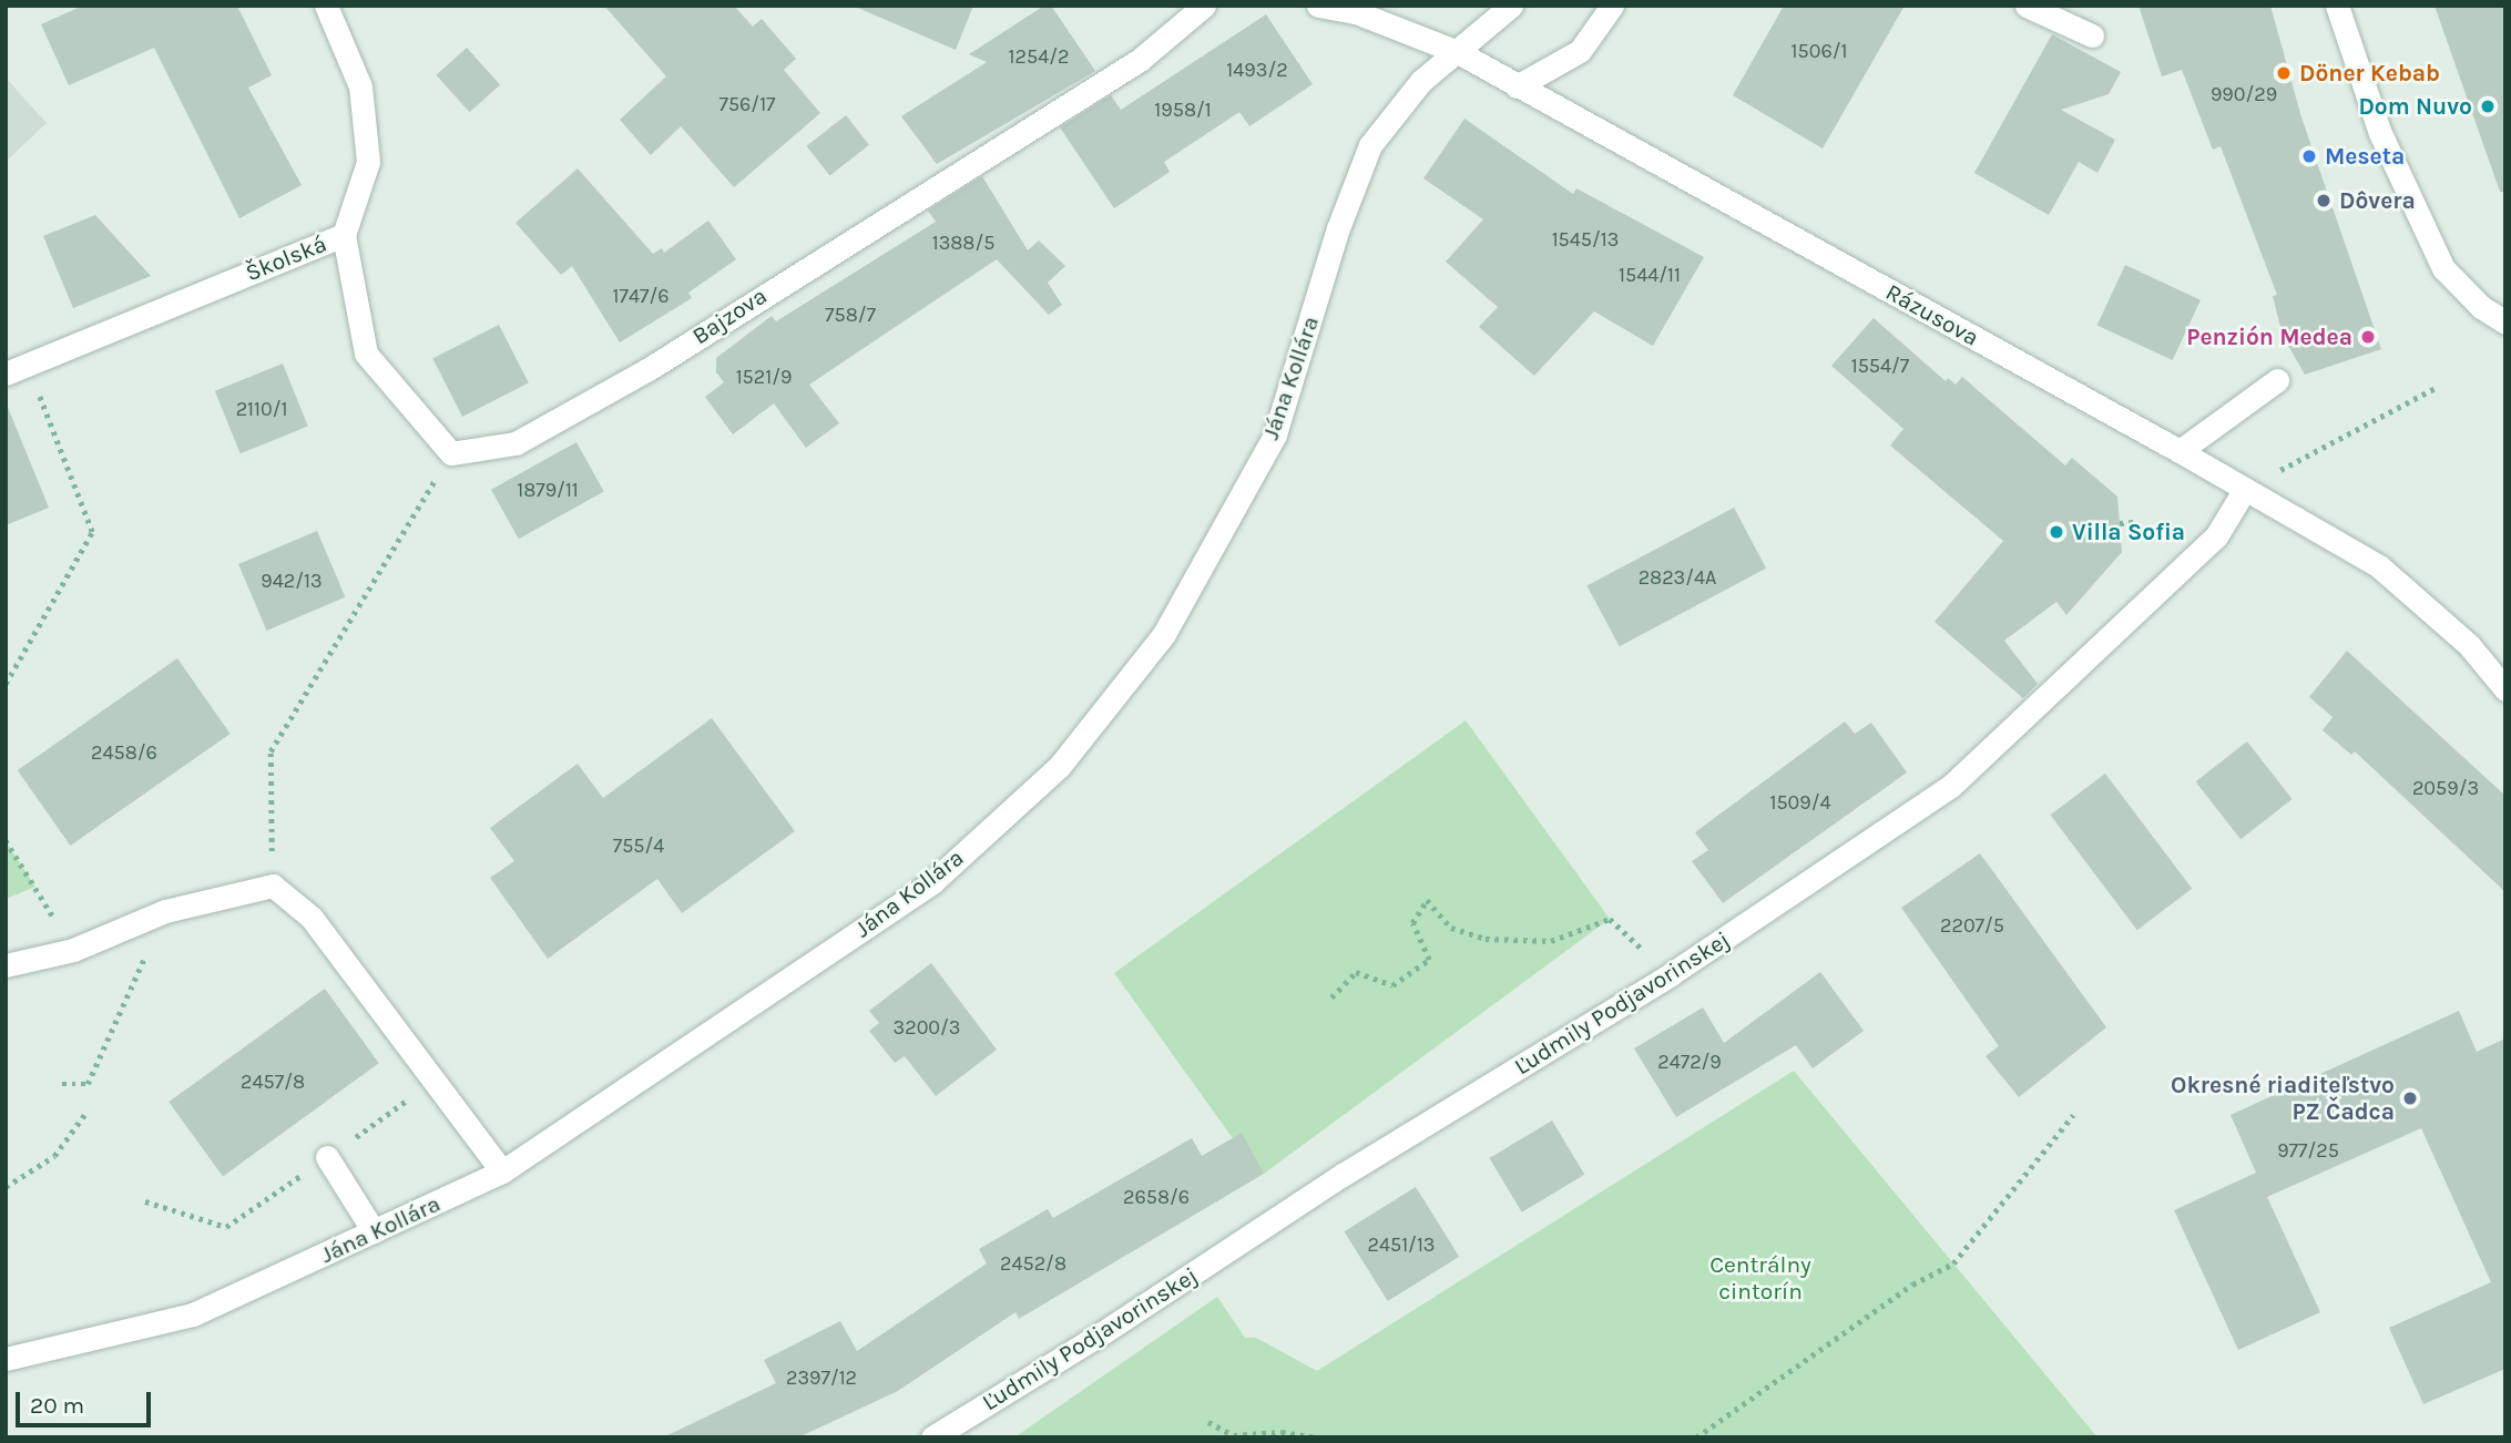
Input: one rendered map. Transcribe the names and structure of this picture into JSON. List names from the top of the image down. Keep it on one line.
{"streets":{"street":["Školská","Rázusova","Bajzova","Jána Kollára","Ľudmily Podjavorinskej"]},"crossings":[["Rázusova","Jána Kollára"],["Rázusova","Ľudmily Podjavorinskej"]],"parks":["Centrálny cintorín"],"places":["Döner Kebab","Dom Nuvo","Meseta","Dôvera","Penzión Medea","Villa Sofia","Okresné riaditeľstvo PZ Čadca"],"house_numbers":["1506/1","1254/2","1493/2","990/29","756/17","1958/1","1545/13","1388/5","1544/11","1747/6","758/7","1554/7","1521/9","2110/1","1879/11","2823/4A","942/13","2458/6","2059/3","1509/4","755/4","2207/5","3200/3","2472/9","2457/8","977/25","2658/6","2451/13","2452/8","2397/12"],"scale_bar":"20 m"}
